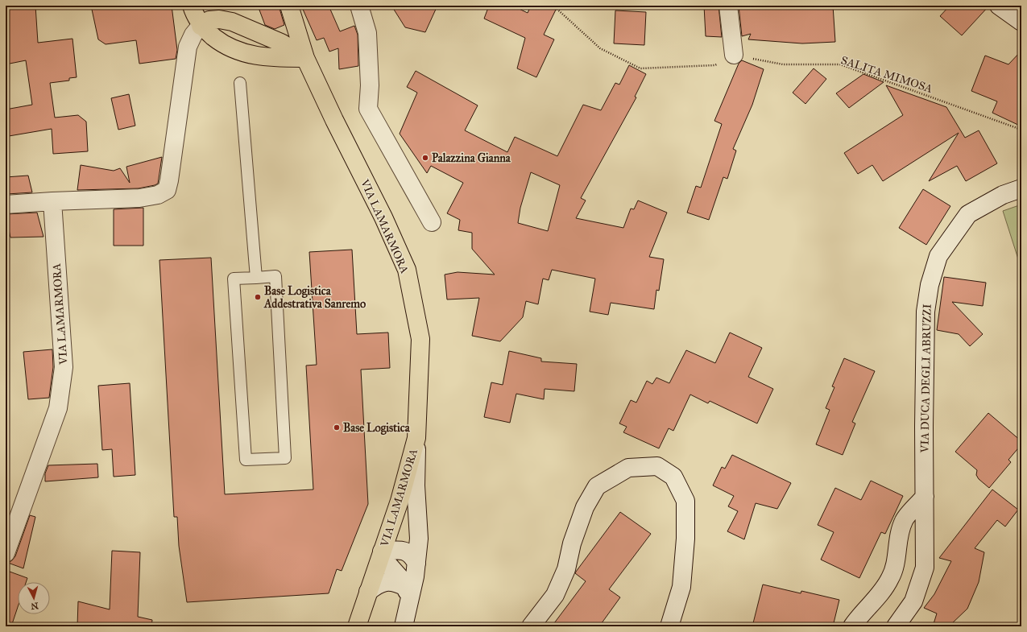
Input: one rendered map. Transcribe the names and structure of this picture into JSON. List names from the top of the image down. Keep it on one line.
{"streets":{"main road":["VIA LAMARMORA"],"street":["VIA DUCA DEGLI ABRUZZI"],"path":["SALITA MIMOSA"]},"places":["Palazzina Gianna","Base Logistica Addestrativa Sanremo","Base Logistica"],"north":"bottom"}
